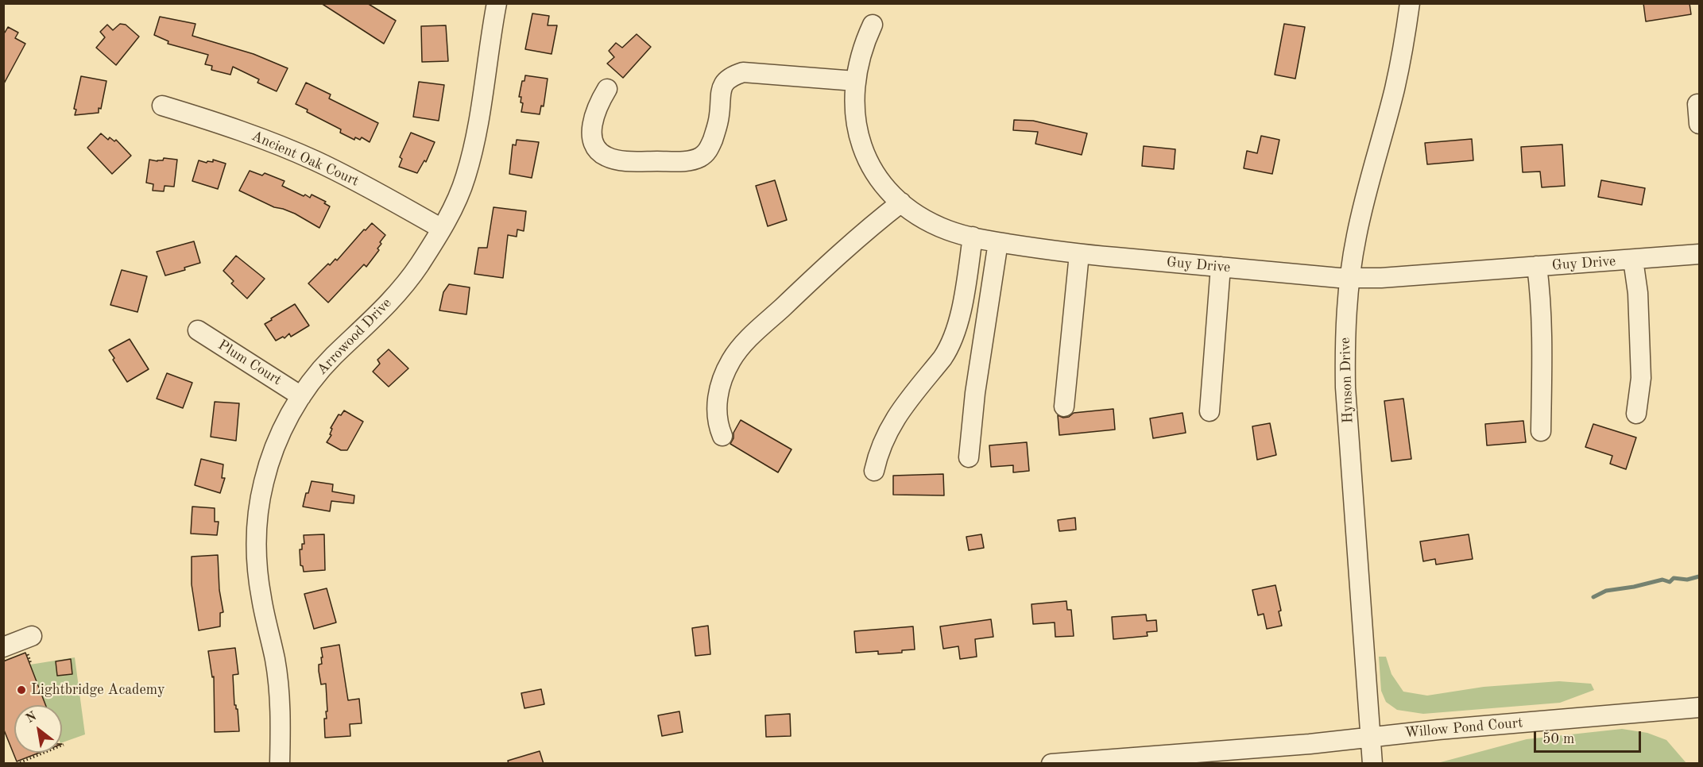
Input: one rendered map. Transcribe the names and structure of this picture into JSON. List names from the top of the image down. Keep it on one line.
{"streets":{"street":["Ancient Oak Court","Guy Drive","Arrowood Drive","Plum Court","Hynson Drive","Willow Pond Court"]},"crossings":[["Ancient Oak Court","Arrowood Drive"],["Guy Drive","Hynson Drive"],["Arrowood Drive","Plum Court"],["Hynson Drive","Willow Pond Court"]],"places":["Lightbridge Academy"],"scale_bar":"50 m","north":"top left"}
